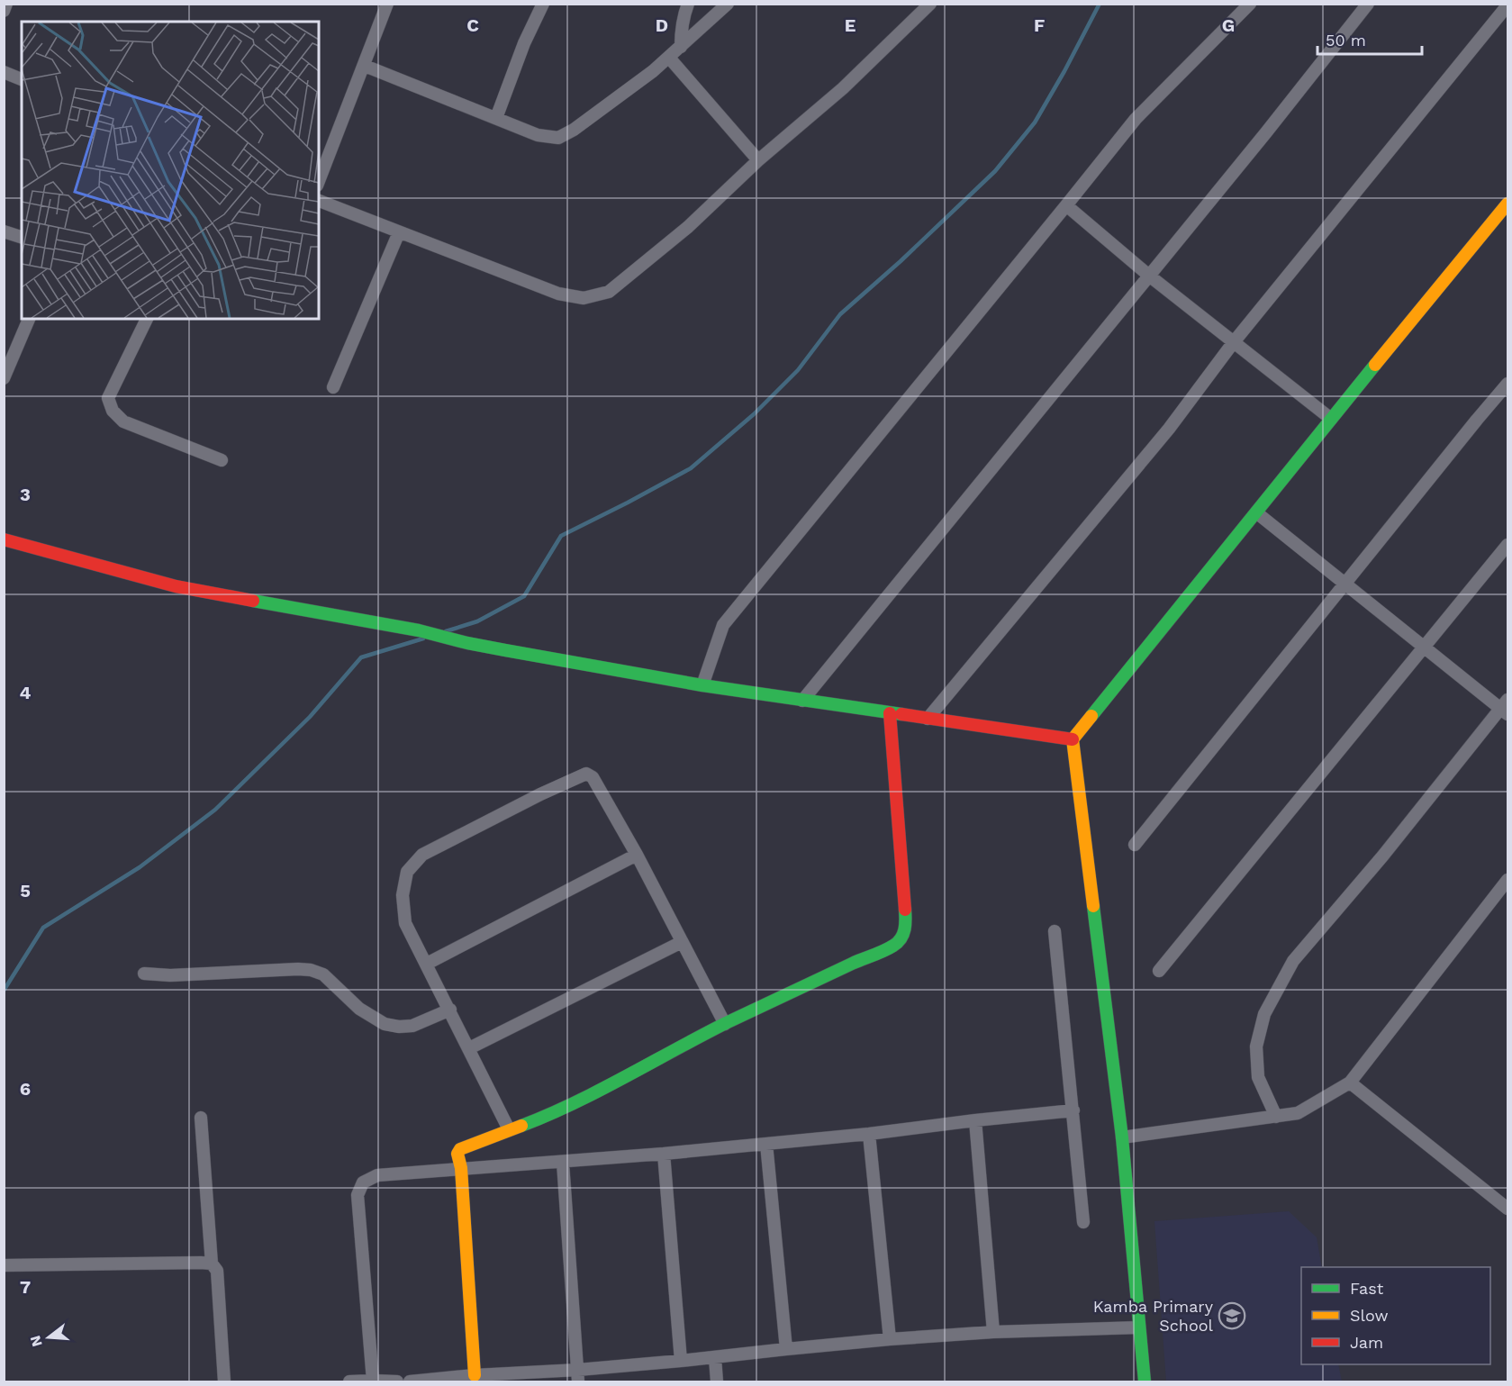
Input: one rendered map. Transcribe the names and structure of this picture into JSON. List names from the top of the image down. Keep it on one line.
{"places":{"school or university":["Kamba Primary School"]},"legend":["Fast","Slow","Jam"],"scale_bar":"50 m","north":"left","grid":{"columns":["C","D","E","F","G"],"rows":["3","4","5","6","7"]}}
